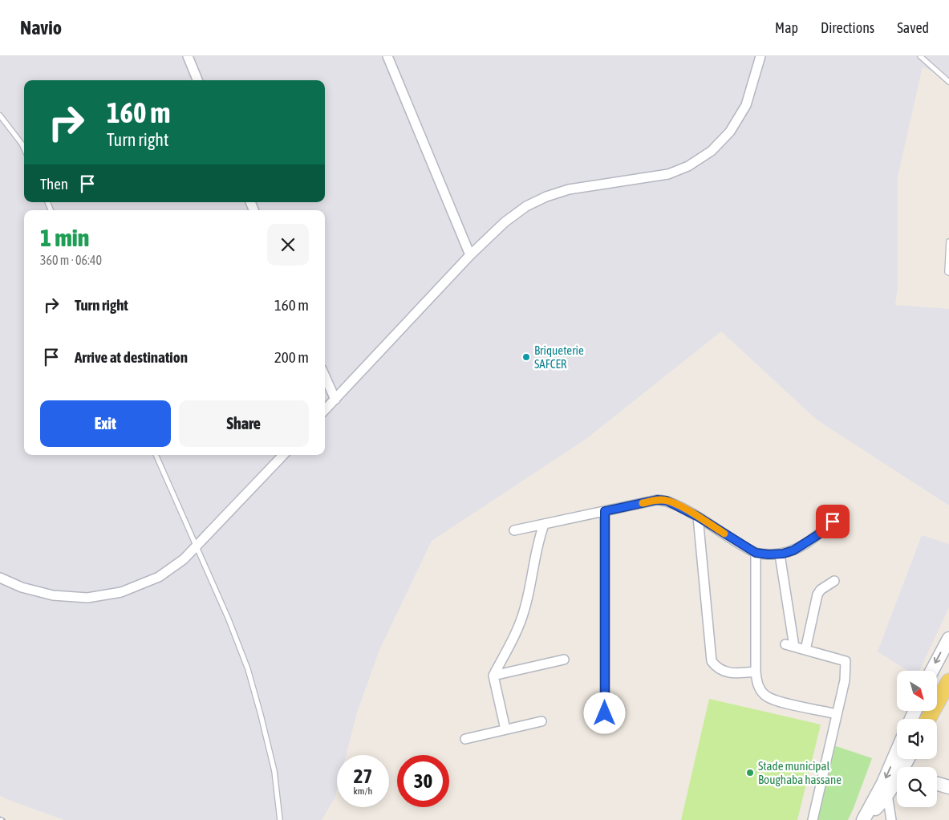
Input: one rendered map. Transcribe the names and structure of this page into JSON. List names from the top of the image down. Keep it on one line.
{"places":["Briqueterie SAFCER","Stade municipal Boughaba hassane"],"north":"bottom right","page":{"header":"Navio","nav":["Map","Directions","Saved"],"turn":["160 m","Turn right"],"then":"Then","heading":["1 min","360 m · 06:40"],"list":[{"name":"Turn right","value":"160 m"},{"name":"Arrive at destination","value":"200 m"}],"buttons":["Exit","Share"],"speed":"27 km/h","limit":"30"}}
